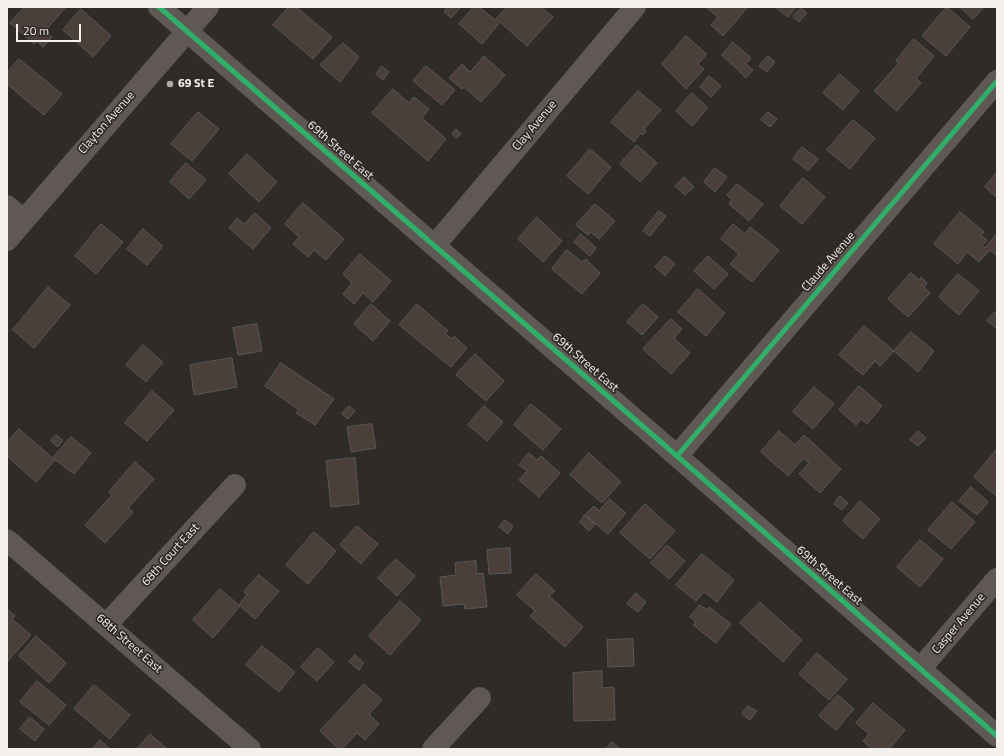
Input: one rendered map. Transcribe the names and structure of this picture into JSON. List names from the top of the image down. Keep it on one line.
{"streets":{"street":["Clayton Avenue","Clay Avenue","69th Street East","Claude Avenue","68th Court East","Casper Avenue","68th Street East"]},"crossings":[["Clayton Avenue","69th Street East"],["Clay Avenue","69th Street East"],["69th Street East","Claude Avenue"],["69th Street East","Casper Avenue"],["68th Court East","68th Street East"]],"places":["69 St E"],"scale_bar":"20 m"}
